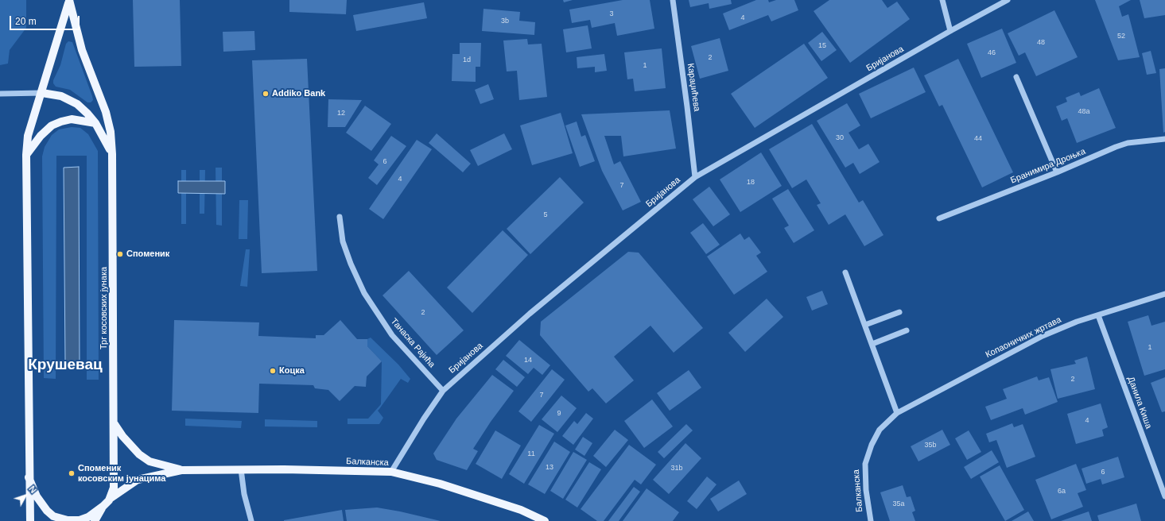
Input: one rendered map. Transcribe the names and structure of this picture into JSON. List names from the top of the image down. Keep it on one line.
{"streets":{"main road":["Трг косовских јунака","Балканска"],"street":["Бријанова","Караџићева","Бранимира Дроњка","Копаоничких жртава","Танаска Рајића","Данила Киша"]},"crossings":[["Бријанова","Караџићева"],["Бријанова","Танаска Рајића"],["Бријанова","Балканска"],["Трг косовских јунака","Балканска"],["Копаоничких жртава","Данила Киша"],["Копаоничких жртава","Балканска"]],"districts":["Крушевац"],"places":["Addiko Bank","Споменик","Коцка","Споменик косовским јунацима"],"house_numbers":["3","4","3b","52","48","15","46","2","1d","1","48a","12","30","44","6","4","18","7","5","2","1","14","2","7","9","4","35b","11","13","31b","6","6a","35a"],"scale_bar":"20 m","north":"top right"}
